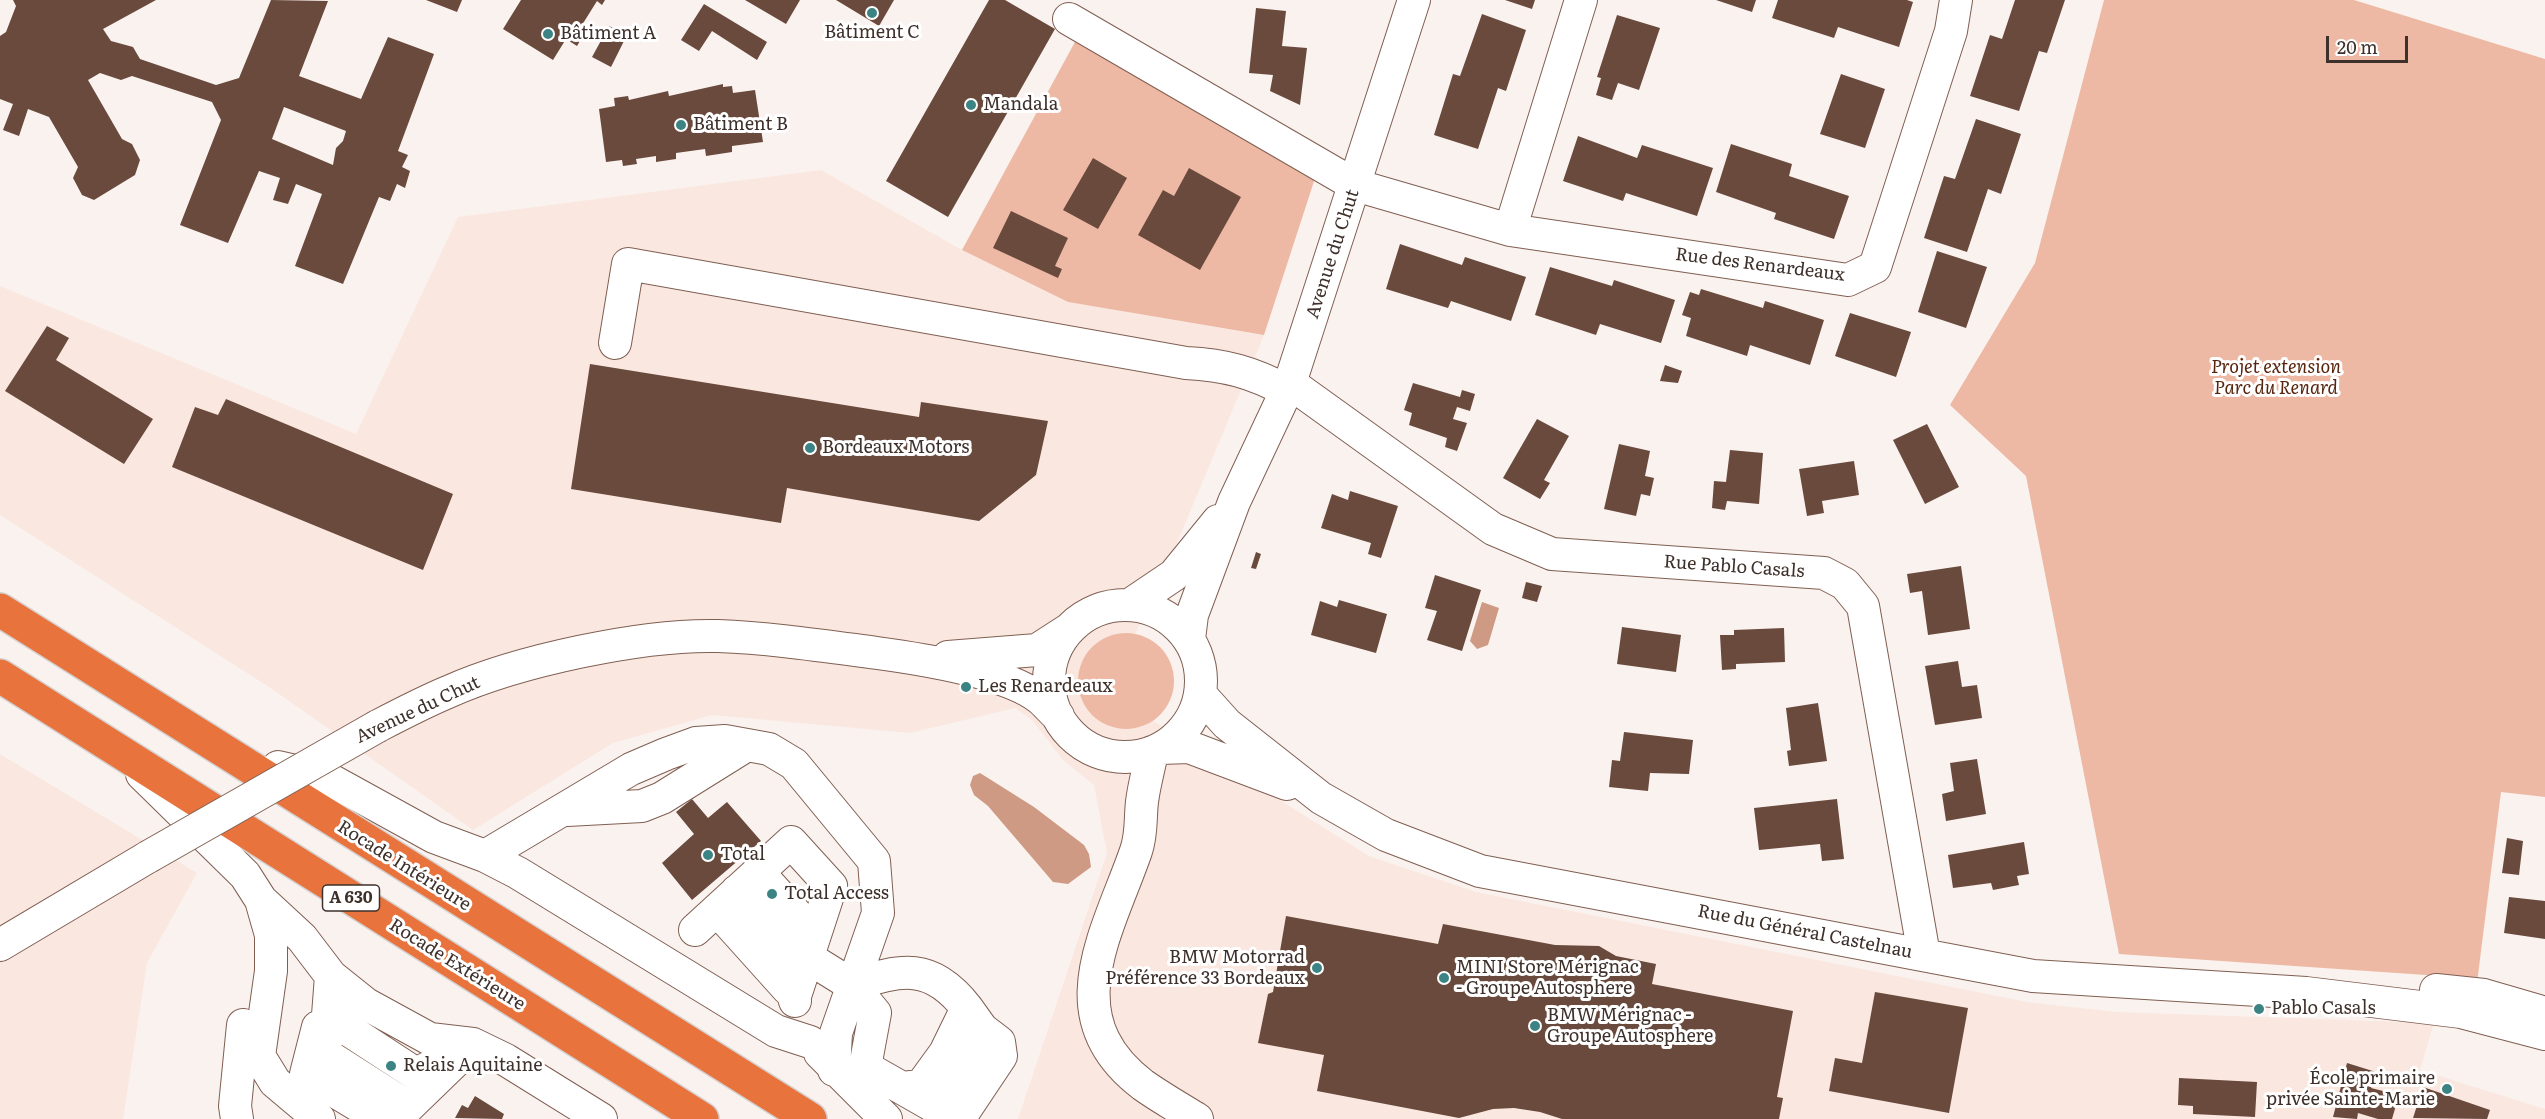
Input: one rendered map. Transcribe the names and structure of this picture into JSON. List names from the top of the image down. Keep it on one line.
{"streets":{"highway":["Rocade Intérieure","A 630","Rocade Extérieure"],"street":["Avenue du Chut","Rue des Renardeaux","Rue Pablo Casals","Rue du Général Castelnau"]},"crossings":[["Avenue du Chut","Rue des Renardeaux"],["Avenue du Chut","Rue Pablo Casals"],["Avenue du Chut","Rue du Général Castelnau"],["Rue Pablo Casals","Rue du Général Castelnau"]],"parks":["Projet extension Parc du Renard"],"places":["Bâtiment C","Bâtiment A","Mandala","Bâtiment B","Bordeaux Motors","Les Renardeaux","Total","Total Access","BMW Motorrad Préférence 33 Bordeaux","MINI Store Mérignac - Groupe Autosphere","Pablo Casals","BMW Mérignac - Groupe Autosphere","Relais Aquitaine","École primaire privée Sainte-Marie"],"scale_bar":"20 m"}
